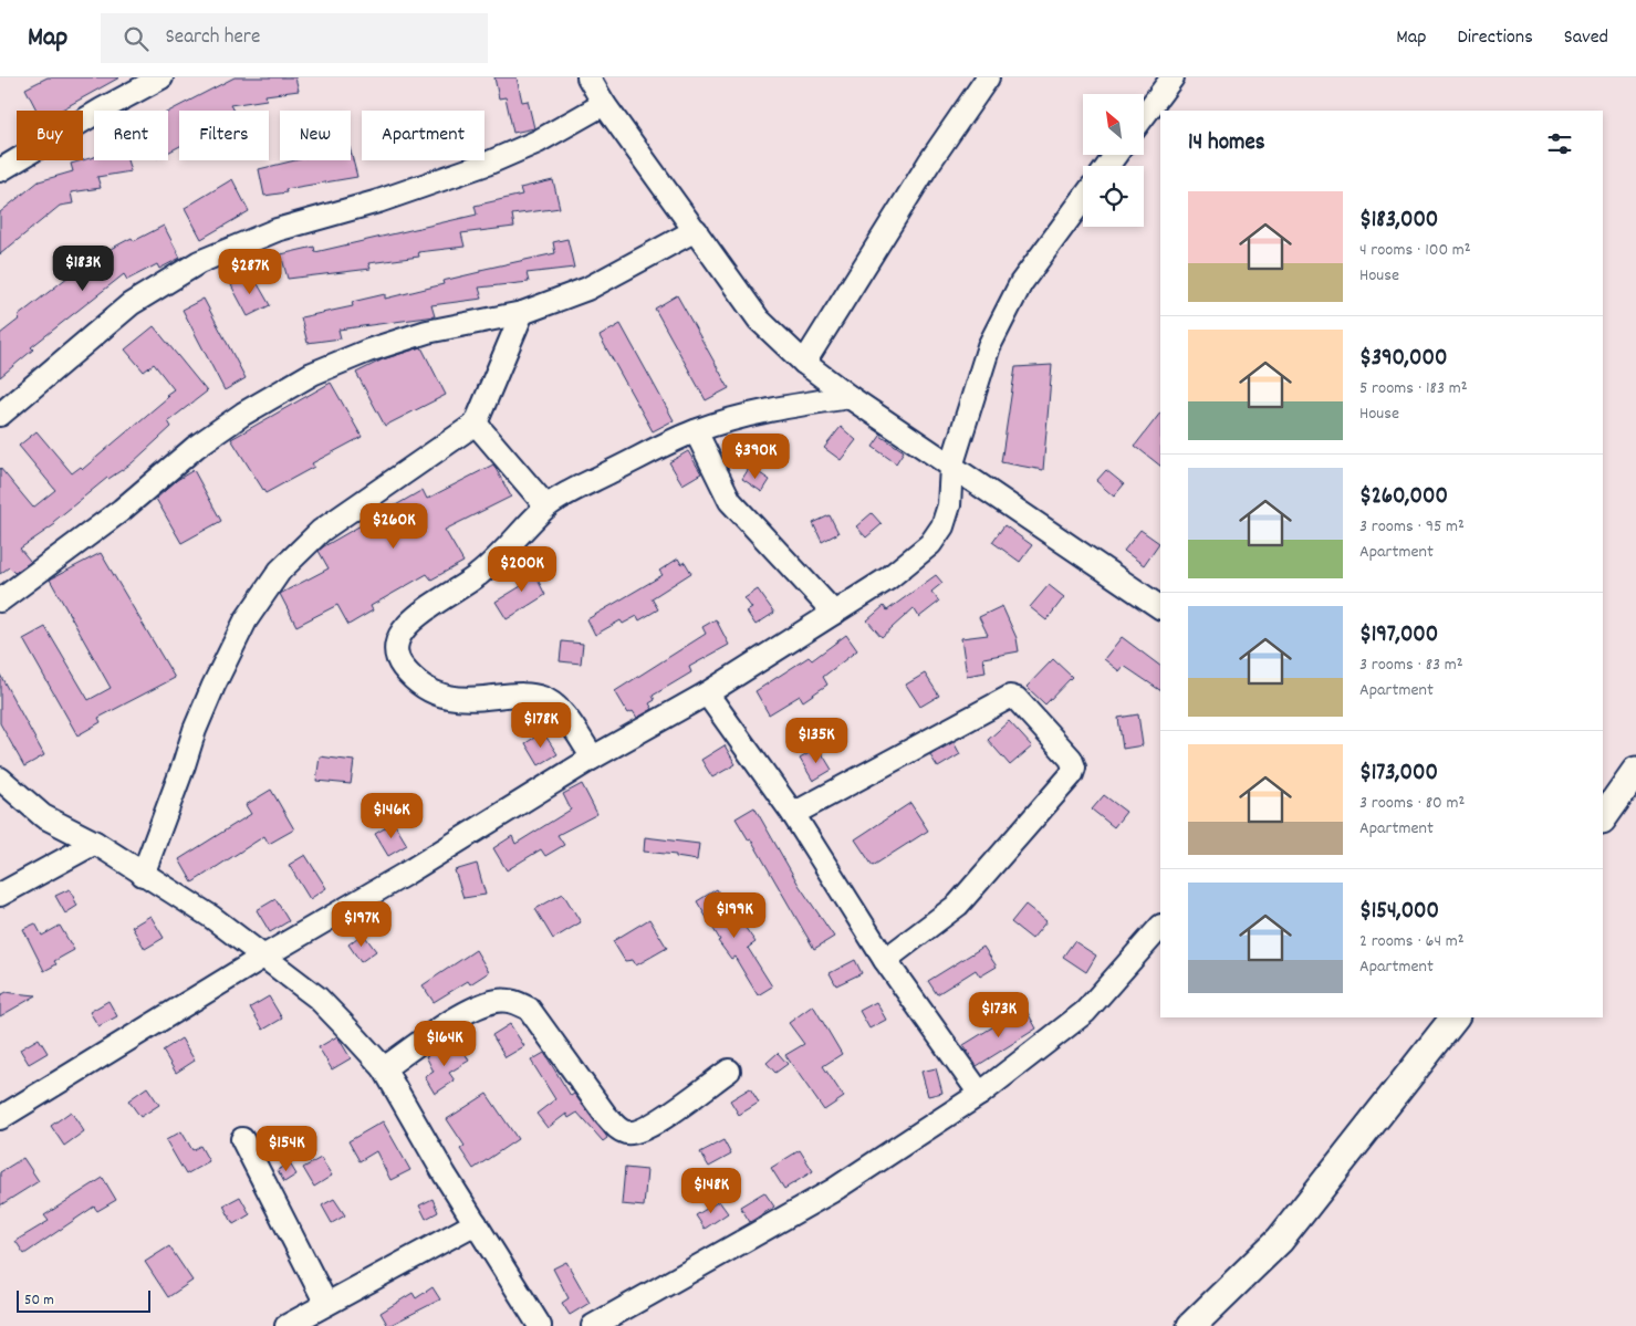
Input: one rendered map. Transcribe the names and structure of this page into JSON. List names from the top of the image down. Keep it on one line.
{"scale_bar":"50 m","north":"top left","page":{"header":"Map","search":"Search here","nav":["Map","Directions","Saved"],"chip":["Buy","Rent","Filters","New","Apartment"],"heading":"14 homes","list":[{"name":"$183,000","note":"4 rooms · 100 m² · House"},{"name":"$390,000","note":"5 rooms · 183 m² · House"},{"name":"$260,000","note":"3 rooms · 95 m² · Apartment"},{"name":"$197,000","note":"3 rooms · 83 m² · Apartment"},{"name":"$173,000","note":"3 rooms · 80 m² · Apartment"},{"name":"$154,000","note":"2 rooms · 64 m² · Apartment"}],"price":["$183K","$287K","$390K","$260K","$200K","$178K","$135K","$146K","$199K","$197K","$173K","$164K","$154K","$148K"],"scale":"50 m"}}
